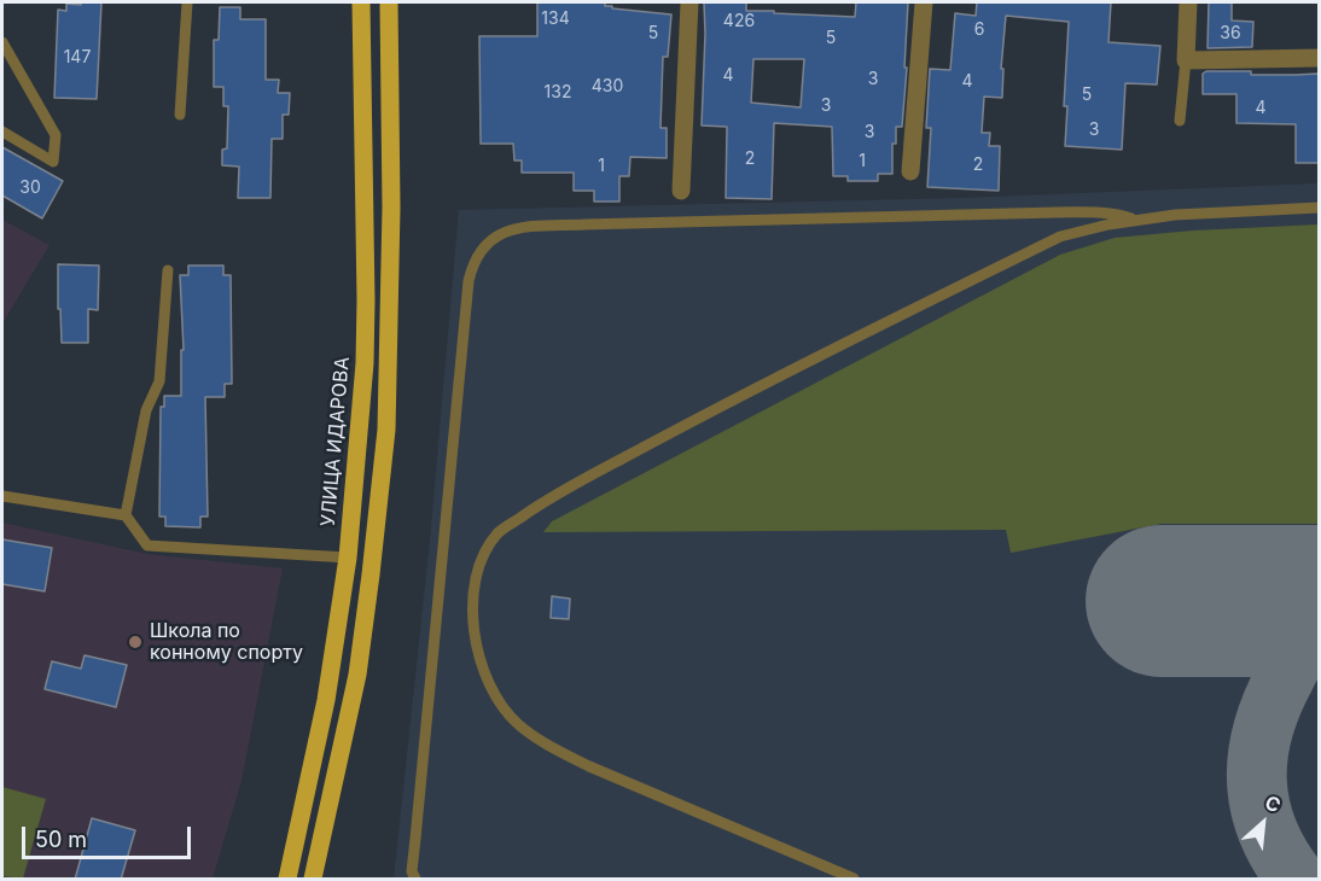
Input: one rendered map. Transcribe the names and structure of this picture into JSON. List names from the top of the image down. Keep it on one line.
{"streets":{"main road":["УЛИЦА ИДАРОВА"]},"places":["Школа по конному спорту"],"house_numbers":["134","426","6","5","36","5","147","4","3","4","430","132","5","3","4","3","3","2","1","2","1","30"],"scale_bar":"50 m","north":"top right"}
